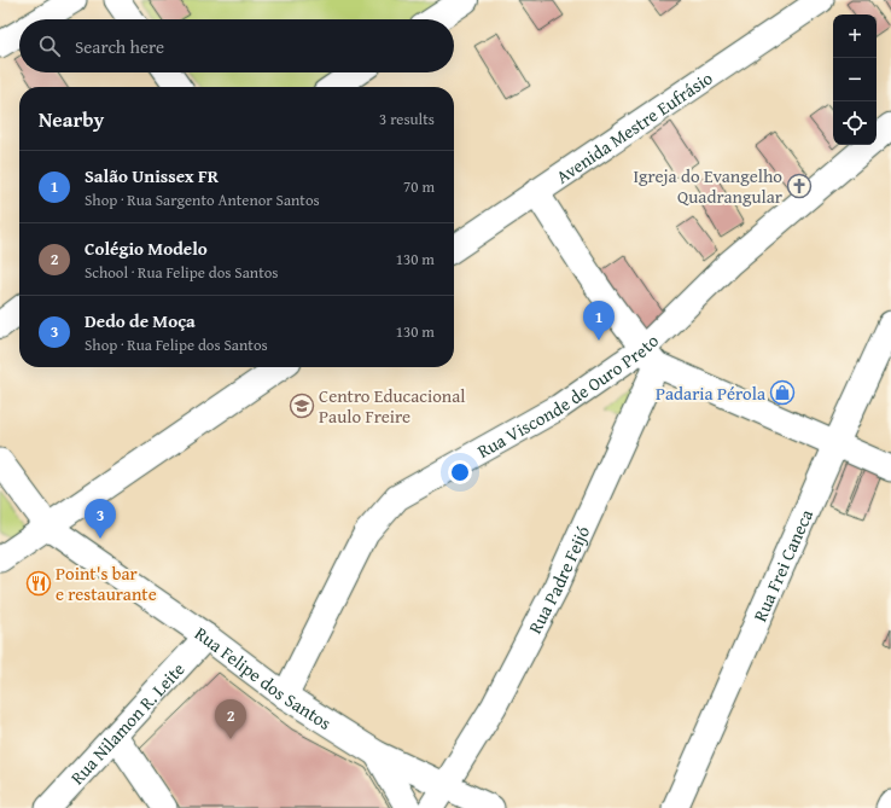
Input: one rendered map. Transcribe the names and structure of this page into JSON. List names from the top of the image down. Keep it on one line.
{"streets":{"street":["Avenida Mestre Eufrásio","Rua Visconde de Ouro Preto","Rua Frei Caneca","Rua Padre Feijó","Rua Felipe dos Santos","Rua Nilamon R. Leite"]},"crossings":[["Rua Visconde de Ouro Preto","Rua Padre Feijó"],["Rua Visconde de Ouro Preto","Rua Felipe dos Santos"],["Rua Padre Feijó","Rua Felipe dos Santos"],["Rua Felipe dos Santos","Rua Nilamon R. Leite"]],"places":{"church":["Igreja do Evangelho Quadrangular"],"shop":["Padaria Pérola"],"school or university":["Centro Educacional Paulo Freire"],"restaurant":["Point's bar e restaurante"]},"page":{"map_buttons":["+","−"],"search":"Search here","heading":["Nearby","3 results"],"list":[{"mark":"1","name":"Salão Unissex FR","note":"Shop · Rua Sargento Antenor Santos","value":"70 m"},{"mark":"2","name":"Colégio Modelo","note":"School · Rua Felipe dos Santos","value":"130 m"},{"mark":"3","name":"Dedo de Moça","note":"Shop · Rua Felipe dos Santos","value":"130 m"}],"pins":["1","3","2"]}}
